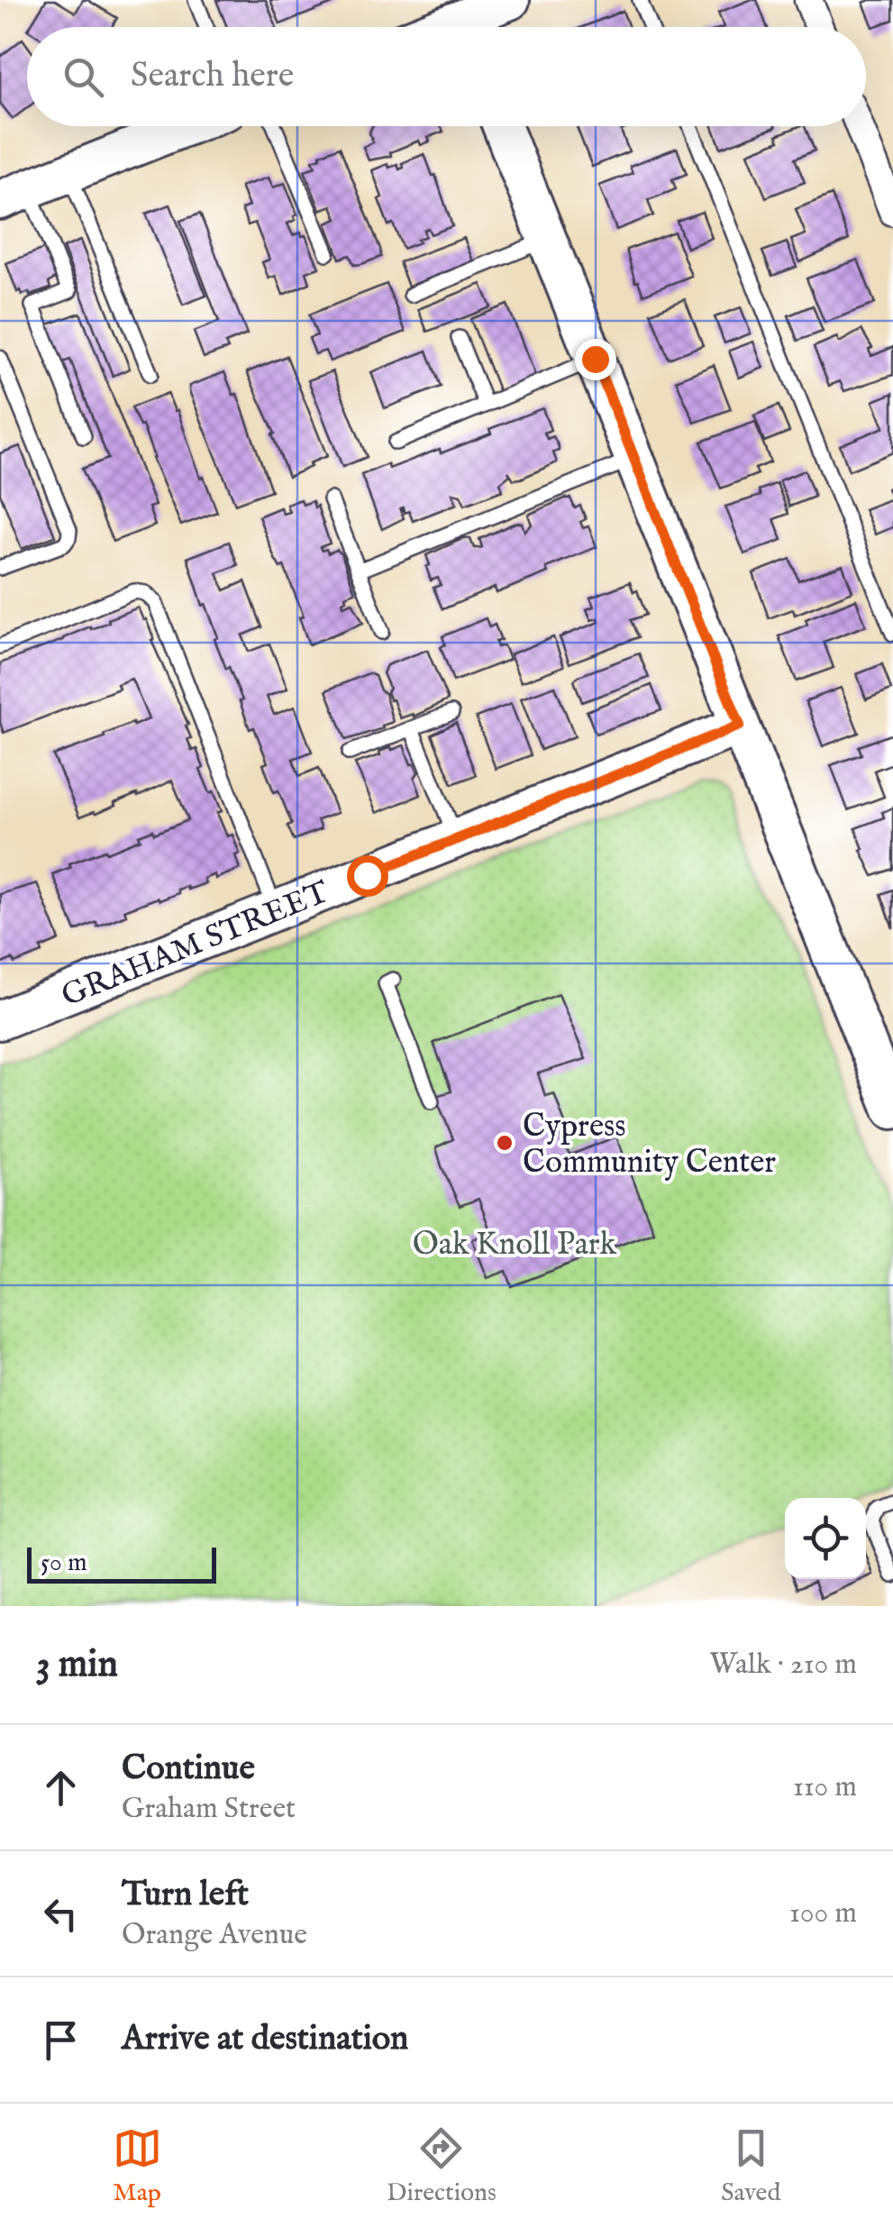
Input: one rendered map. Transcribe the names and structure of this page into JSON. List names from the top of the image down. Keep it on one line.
{"streets":{"main road":["GRAHAM STREET"]},"parks":["Oak Knoll Park"],"places":["Cypress Community Center"],"scale_bar":"50 m","page":{"search":"Search here","scale":"50 m","heading":["3 min","Walk · 210 m"],"list":[["Continue","Graham Street","110 m"],["Turn left","Orange Avenue","100 m"],"Arrive at destination"],"nav":["Map","Directions","Saved"]}}
